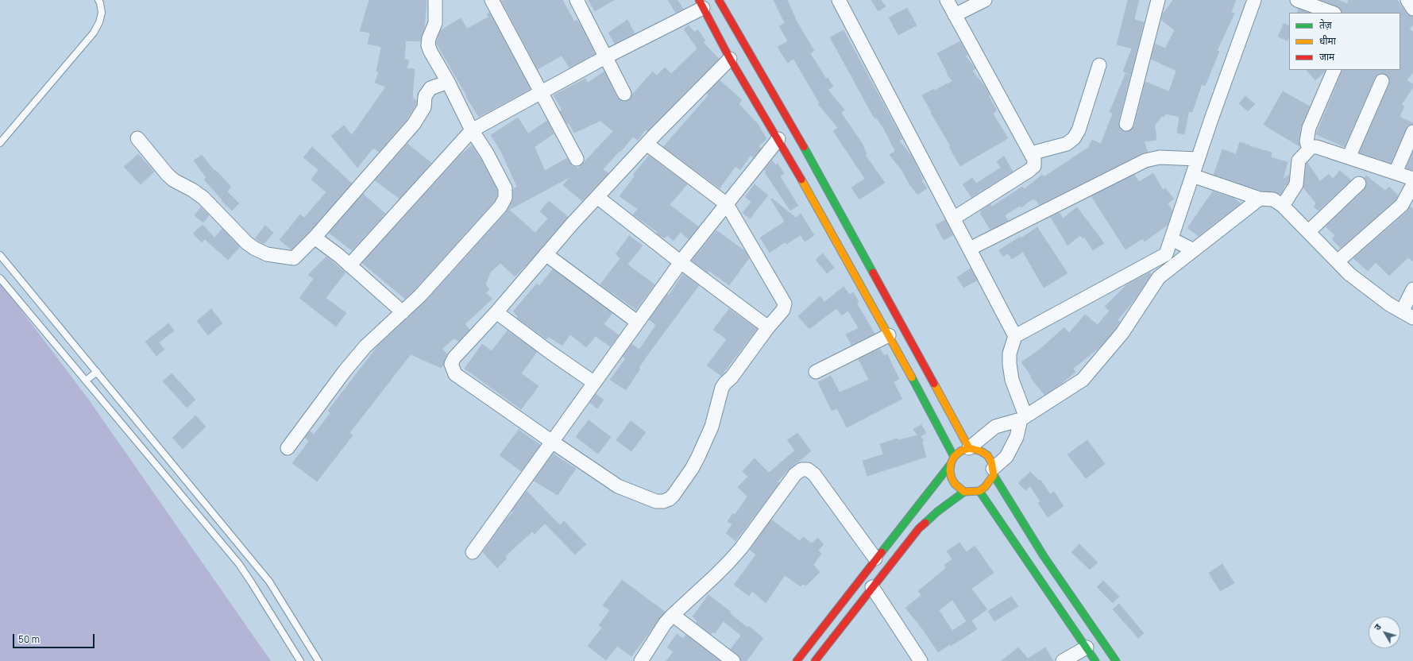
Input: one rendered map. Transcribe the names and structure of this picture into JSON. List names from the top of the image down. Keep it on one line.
{"legend":["तेज़","धीमा","जाम"],"scale_bar":"50 m","north":"top left"}
